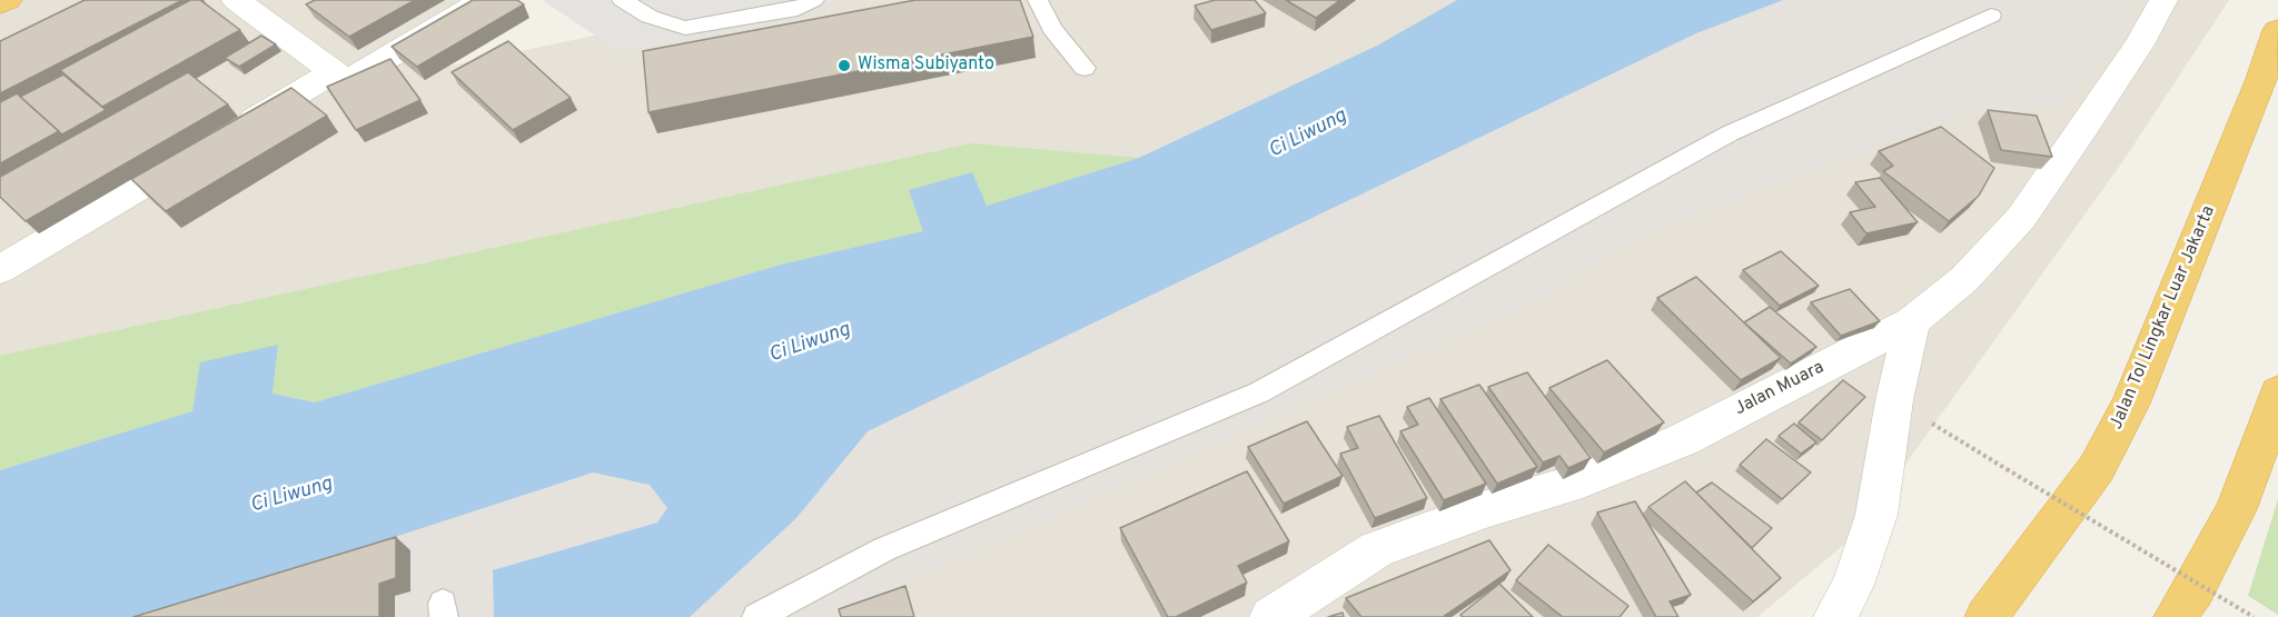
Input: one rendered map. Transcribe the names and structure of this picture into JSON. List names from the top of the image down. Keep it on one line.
{"streets":{"highway":["Jalan Tol Lingkar Luar Jakarta"],"street":["Jalan Muara"]},"water":["Ci Liwung"],"places":["Wisma Subiyanto"]}
